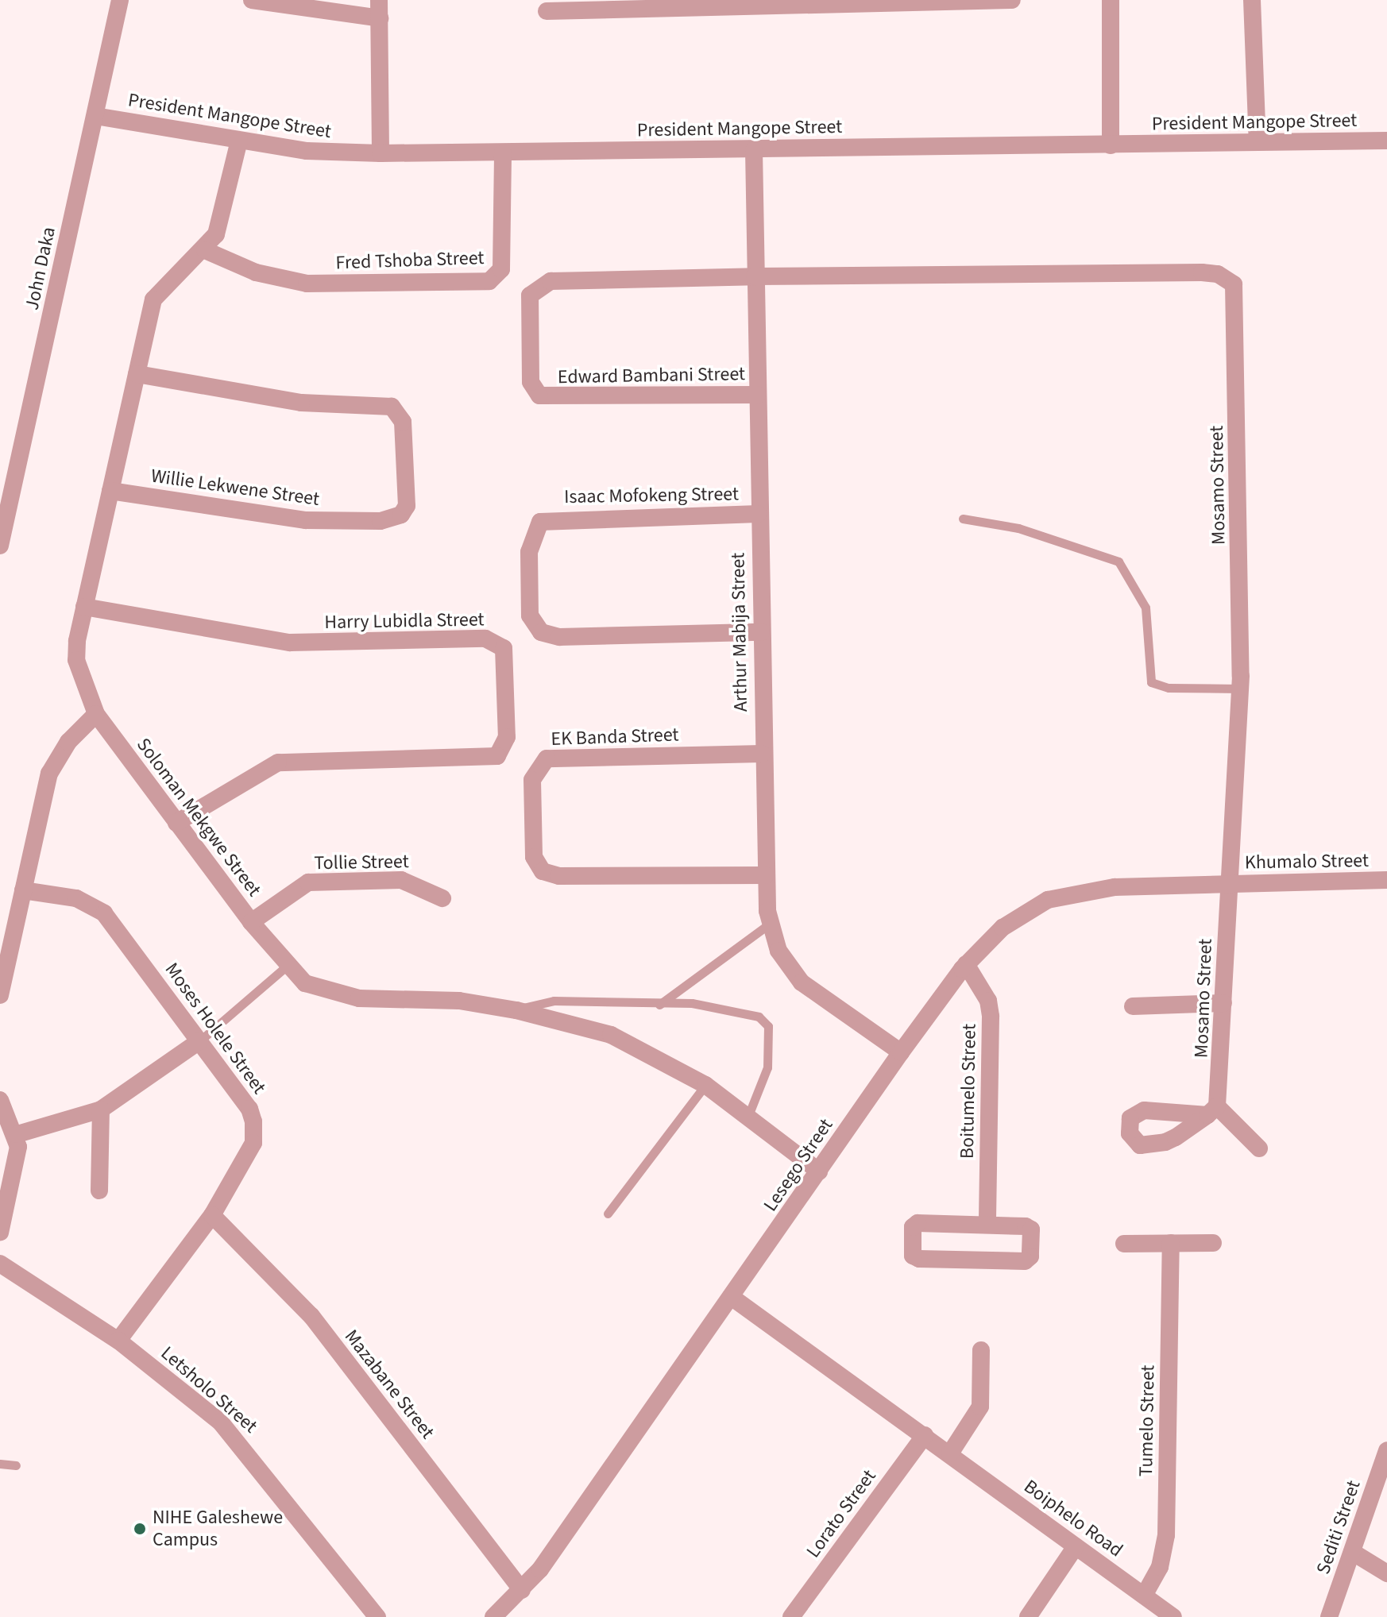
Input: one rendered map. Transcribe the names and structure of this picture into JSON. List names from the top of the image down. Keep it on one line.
{"streets":{"street":["President Mangope Street","Fred Tshoba Street","John Daka","Edward Bambani Street","Mosamo Street","Willie Lekwene Street","Isaac Mofokeng Street","Harry Lubidla Street","Arthur Mabija Street","EK Banda Street","Soloman Mekgwe Street","Khumalo Street","Tollie Street","Moses Holele Street","Boitumelo Street","Lesego Street","Mazabane Street","Letsholo Street","Tumelo Street","Lorato Street","Boiphelo Road","Sediti Street"]},"crossings":[["President Mangope Street","Fred Tshoba Street"],["President Mangope Street","John Daka"],["President Mangope Street","Arthur Mabija Street"],["President Mangope Street","Soloman Mekgwe Street"],["Fred Tshoba Street","Soloman Mekgwe Street"],["Edward Bambani Street","Mosamo Street"],["Edward Bambani Street","Arthur Mabija Street"],["Mosamo Street","Arthur Mabija Street"],["Mosamo Street","Khumalo Street"],["Mosamo Street","Lesego Street"],["Willie Lekwene Street","Soloman Mekgwe Street"],["Isaac Mofokeng Street","Arthur Mabija Street"],["Harry Lubidla Street","Soloman Mekgwe Street"],["Arthur Mabija Street","EK Banda Street"],["Arthur Mabija Street","Lesego Street"],["Soloman Mekgwe Street","Tollie Street"],["Soloman Mekgwe Street","Lesego Street"],["Khumalo Street","Lesego Street"],["Moses Holele Street","Mazabane Street"],["Moses Holele Street","Letsholo Street"],["Boitumelo Street","Lesego Street"],["Lesego Street","Mazabane Street"],["Lesego Street","Boiphelo Road"],["Tumelo Street","Boiphelo Road"],["Lorato Street","Boiphelo Road"]],"places":["NIHE Galeshewe Campus"]}
